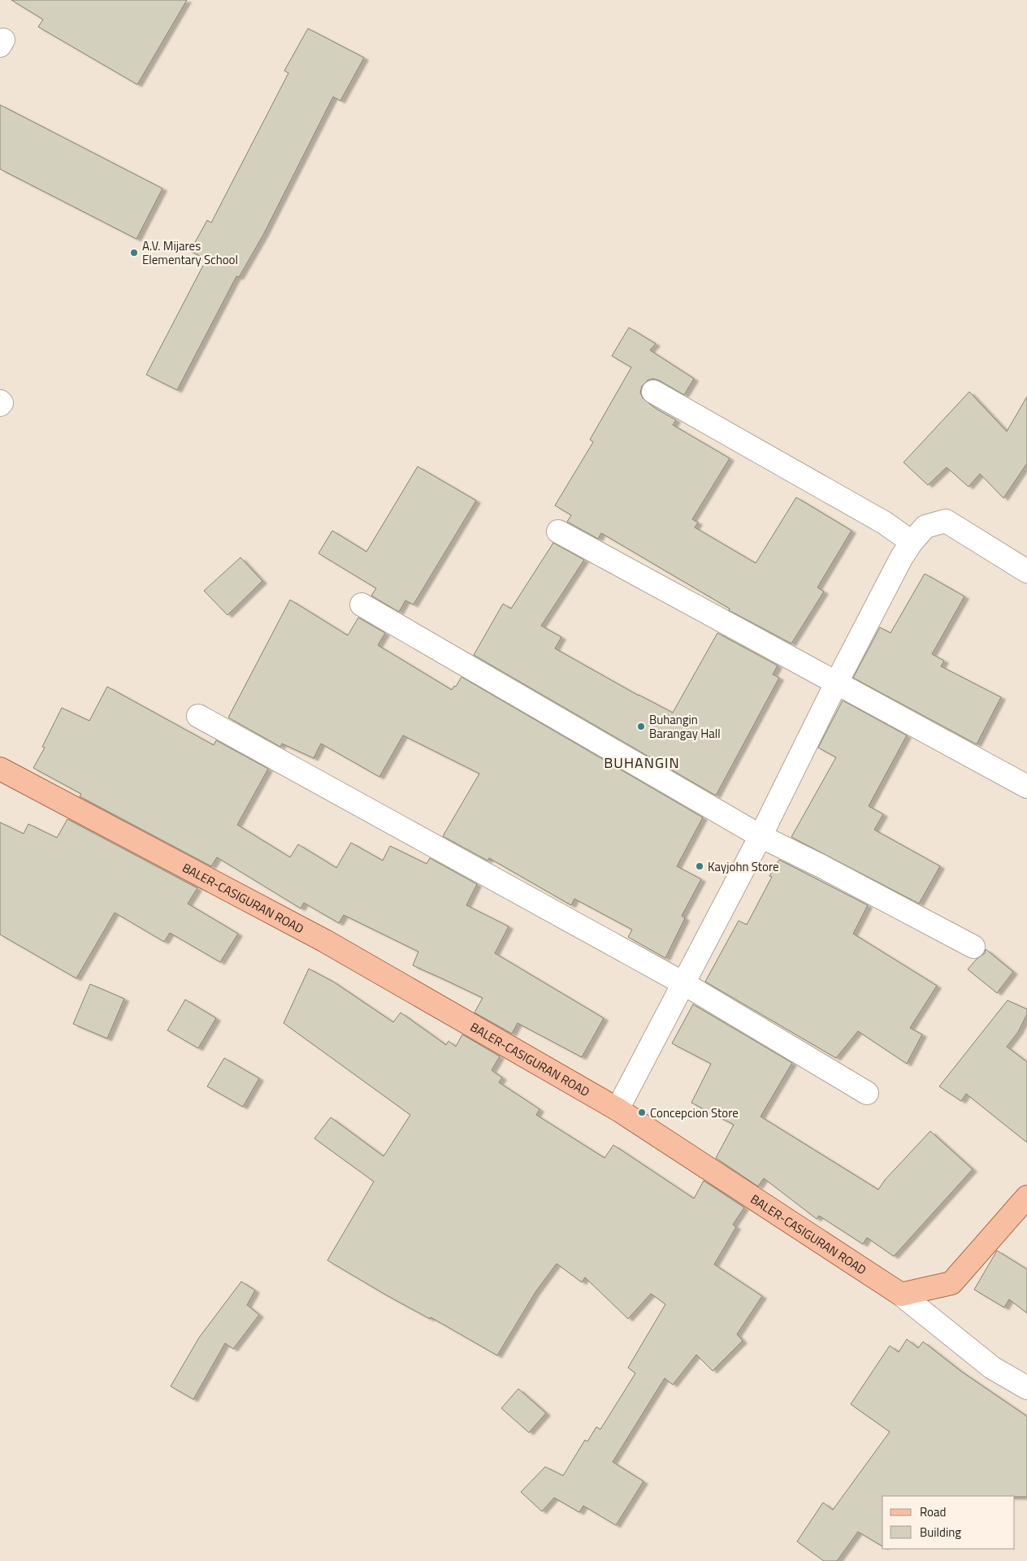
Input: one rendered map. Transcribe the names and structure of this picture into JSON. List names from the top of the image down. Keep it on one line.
{"streets":{"main road":["BALER-CASIGURAN ROAD"]},"districts":["BUHANGIN"],"places":["A.V. Mijares Elementary School","Buhangin Barangay Hall","Kayjohn Store","Concepcion Store"],"legend":["Road","Building"]}
